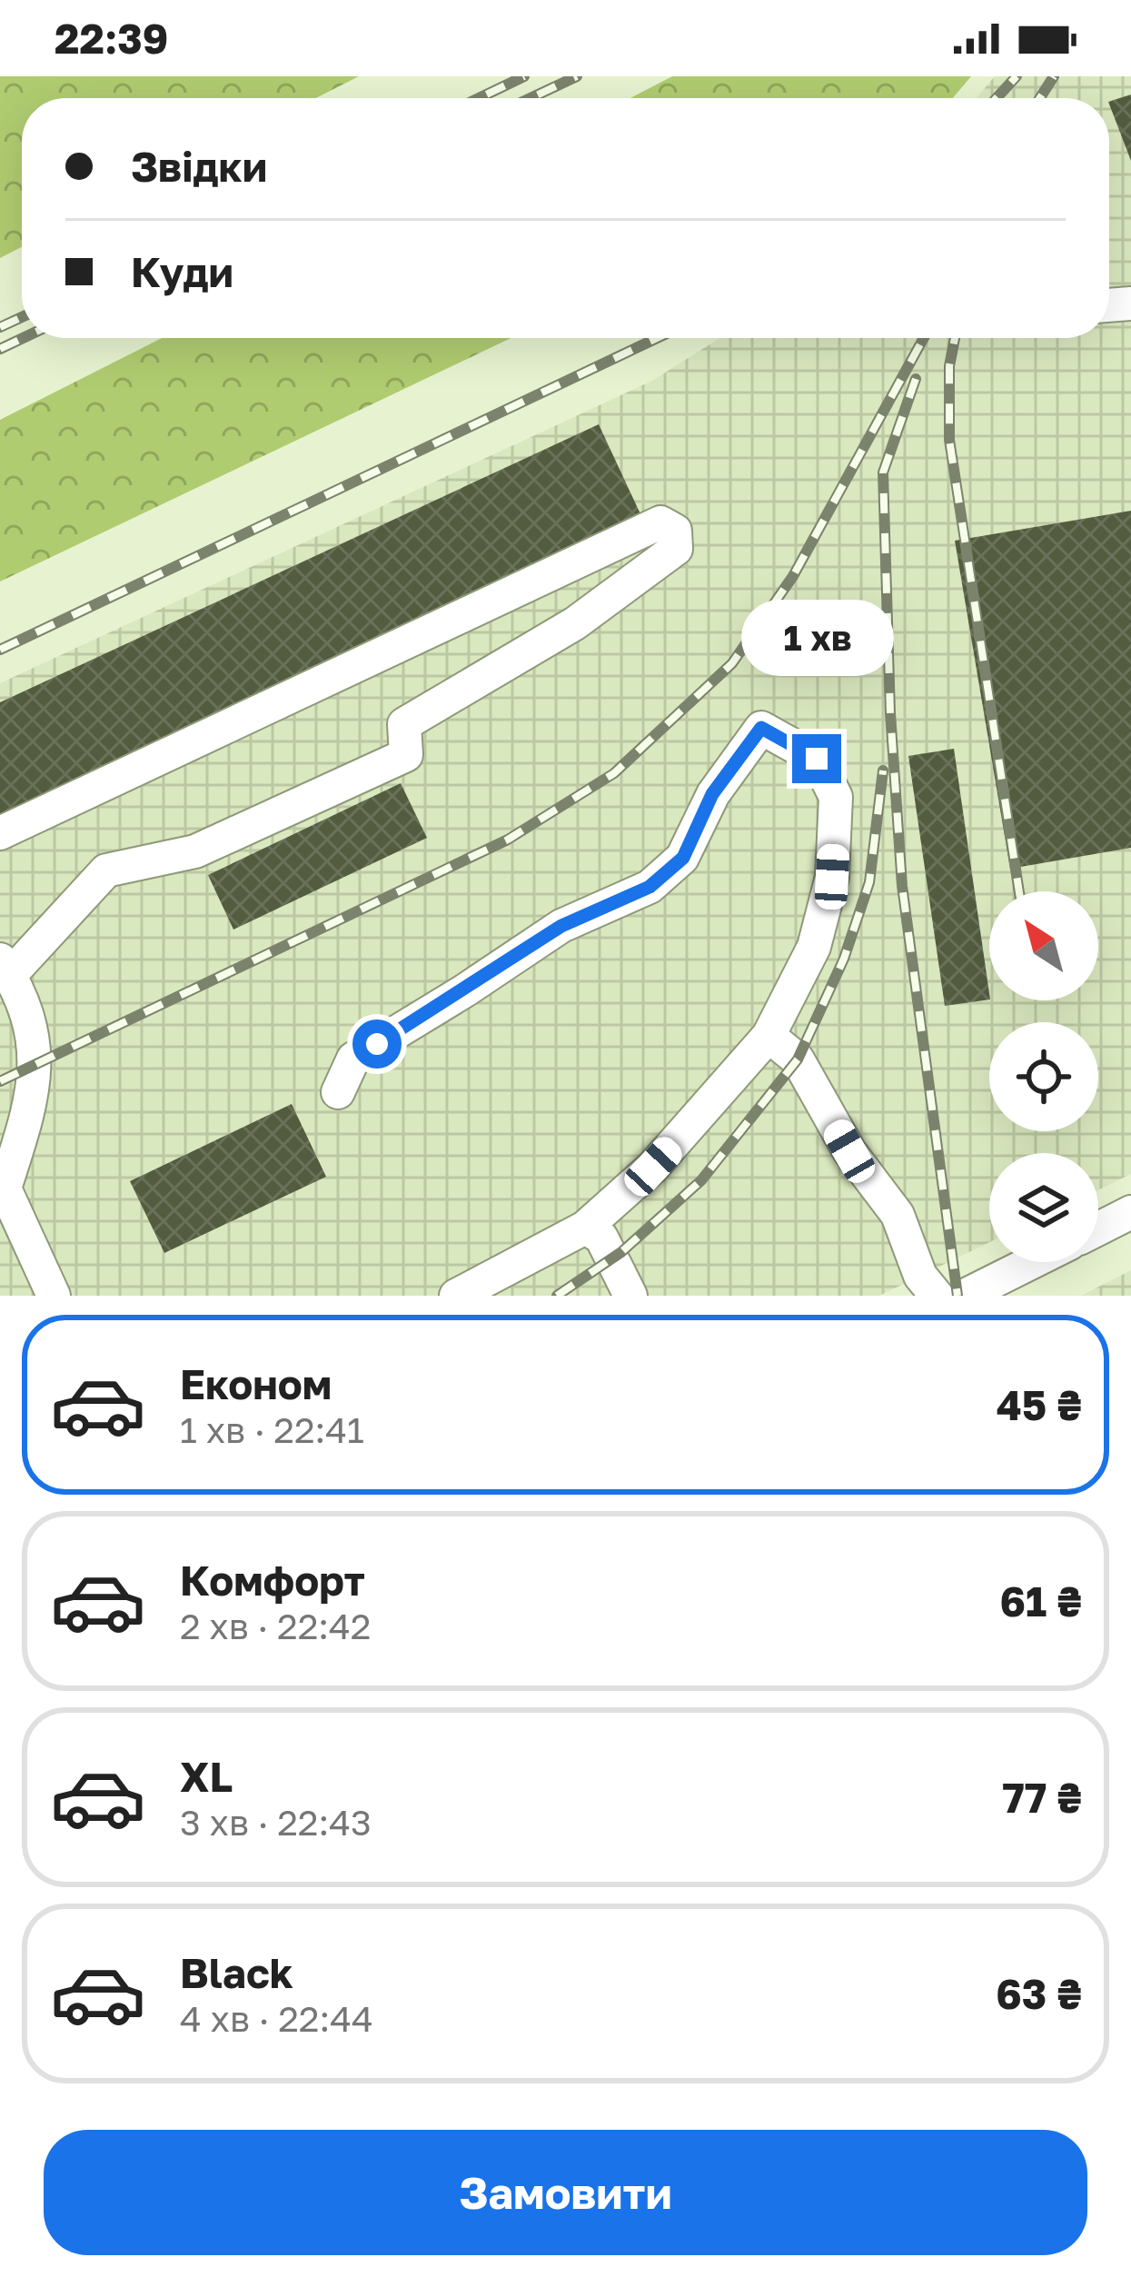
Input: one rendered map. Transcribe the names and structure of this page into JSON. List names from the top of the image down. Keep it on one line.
{"north":"top left","page":{"status":"22:39","banner":["Звідки","Куди"],"bubble":"1 хв","list":[{"name":"Економ","note":"1 хв · 22:41","value":"45 ₴"},{"name":"Комфорт","note":"2 хв · 22:42","value":"61 ₴"},{"name":"XL","note":"3 хв · 22:43","value":"77 ₴"},{"name":"Black","note":"4 хв · 22:44","value":"63 ₴"}],"buttons":"Замовити"}}
